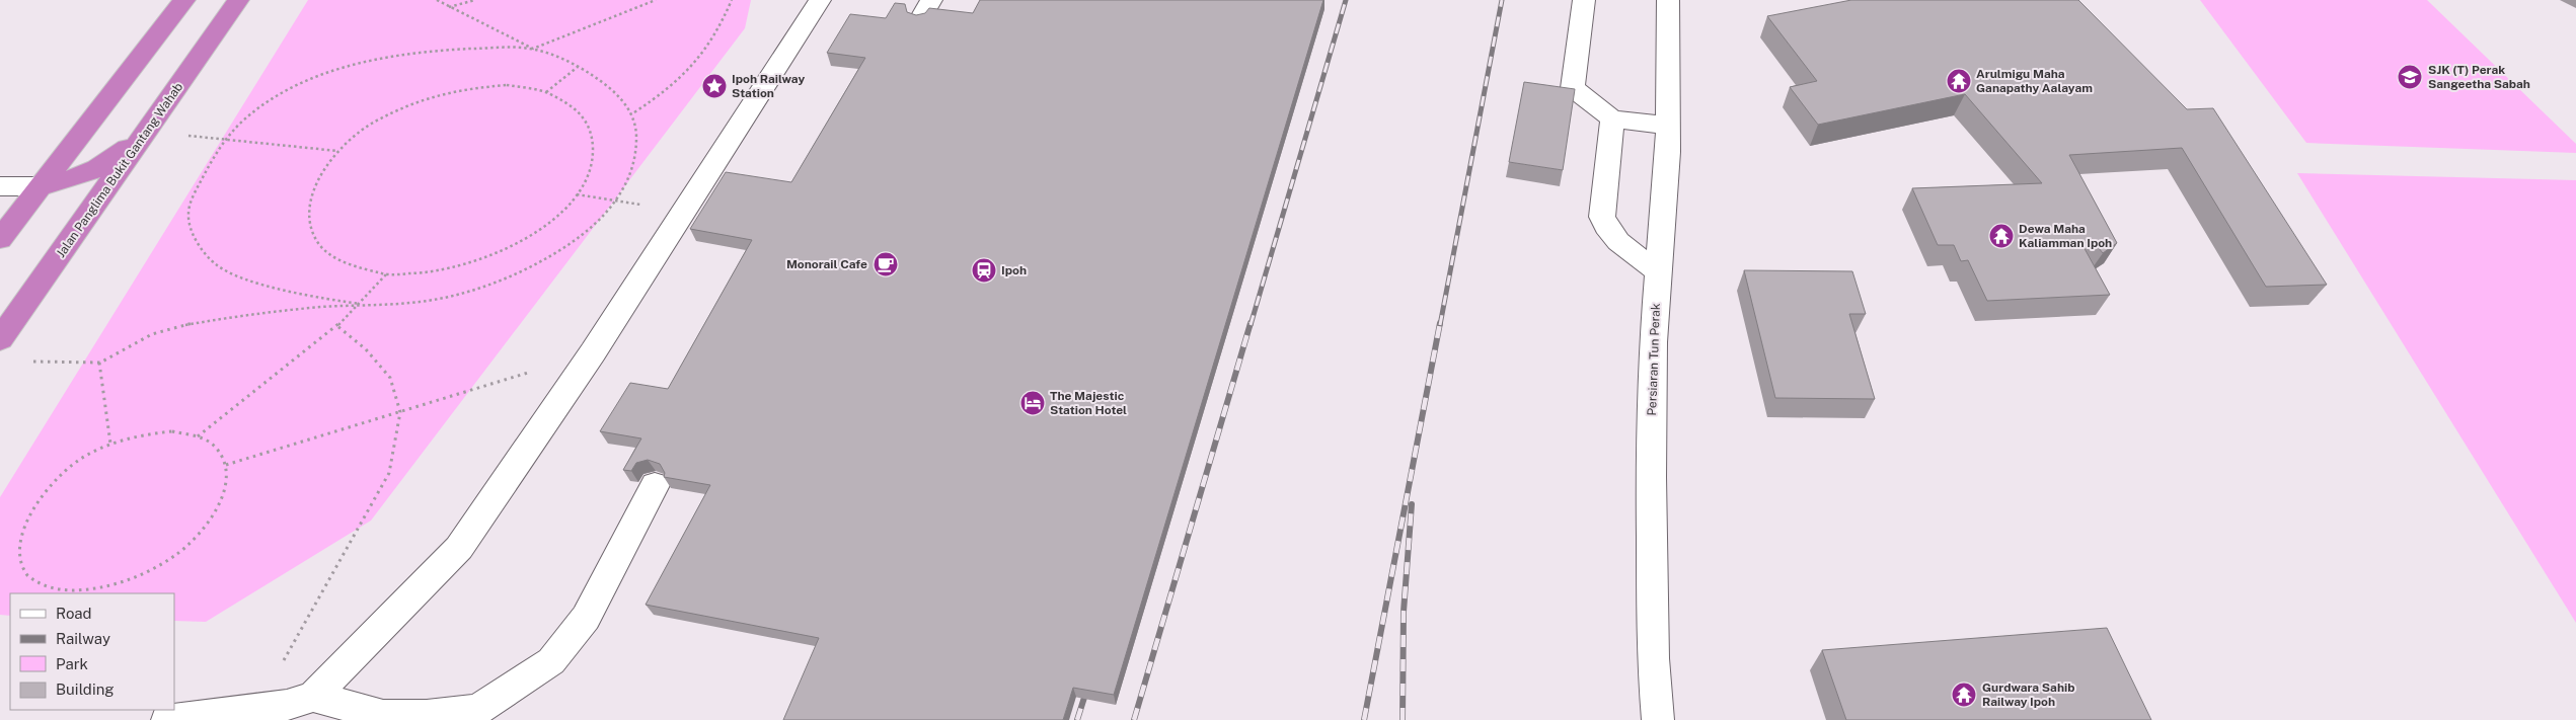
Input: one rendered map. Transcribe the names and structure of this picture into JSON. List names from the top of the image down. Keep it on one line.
{"streets":{"highway":["Jalan Panglima Bukit Gantang Wahab"],"street":["Persiaran Tun Perak"]},"places":{"school or university":["SJK (T) Perak Sangeetha Sabah"],"temple":["Arulmigu Maha Ganapathy Aalayam","Dewa Maha Kaliamman Ipoh","Gurdwara Sahib Railway Ipoh"],"place":["Ipoh Railway Station"],"cafe":["Monorail Cafe"],"station":["Ipoh"],"hotel":["The Majestic Station Hotel"]},"legend":["Road","Railway","Park","Building"]}
